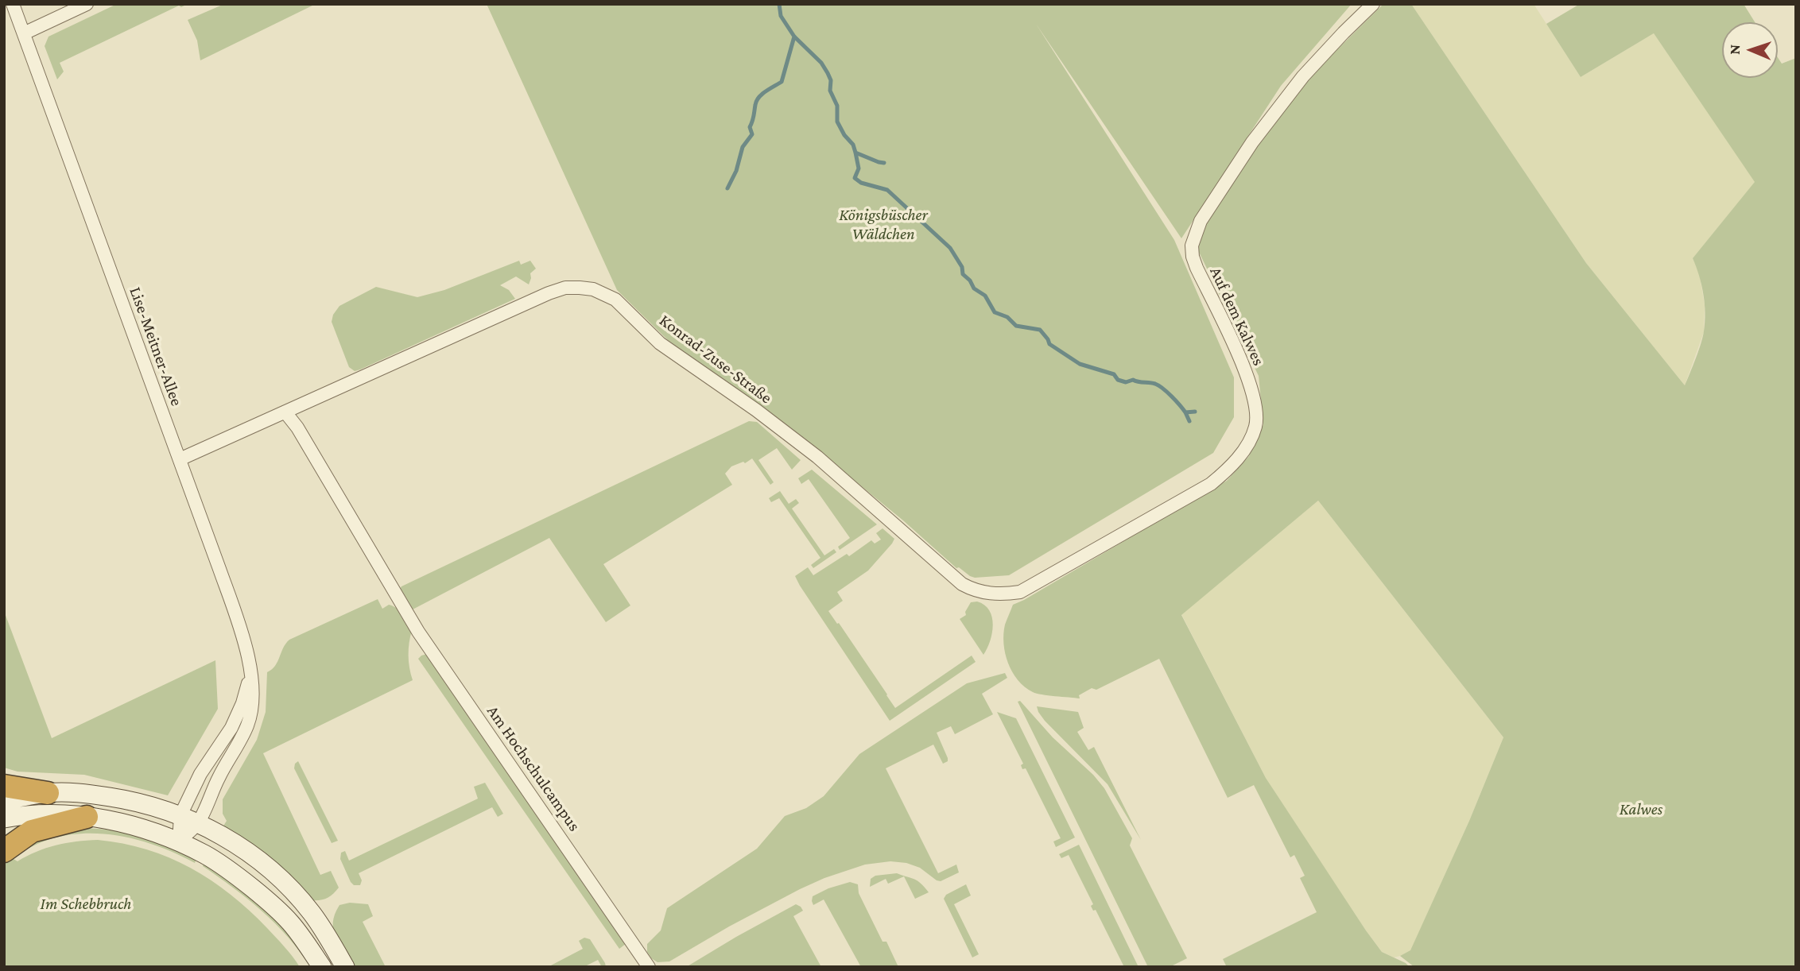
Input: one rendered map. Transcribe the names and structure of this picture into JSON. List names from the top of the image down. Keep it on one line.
{"streets":{"street":["Auf dem Kalwes","Lise-Meitner-Allee","Konrad-Zuse-Straße","Am Hochschulcampus"]},"crossings":[["Auf dem Kalwes","Konrad-Zuse-Straße"],["Lise-Meitner-Allee","Konrad-Zuse-Straße"],["Konrad-Zuse-Straße","Am Hochschulcampus"]],"parks":["Königsbüscher Wäldchen","Kalwes","Im Schebbruch"],"north":"left"}
